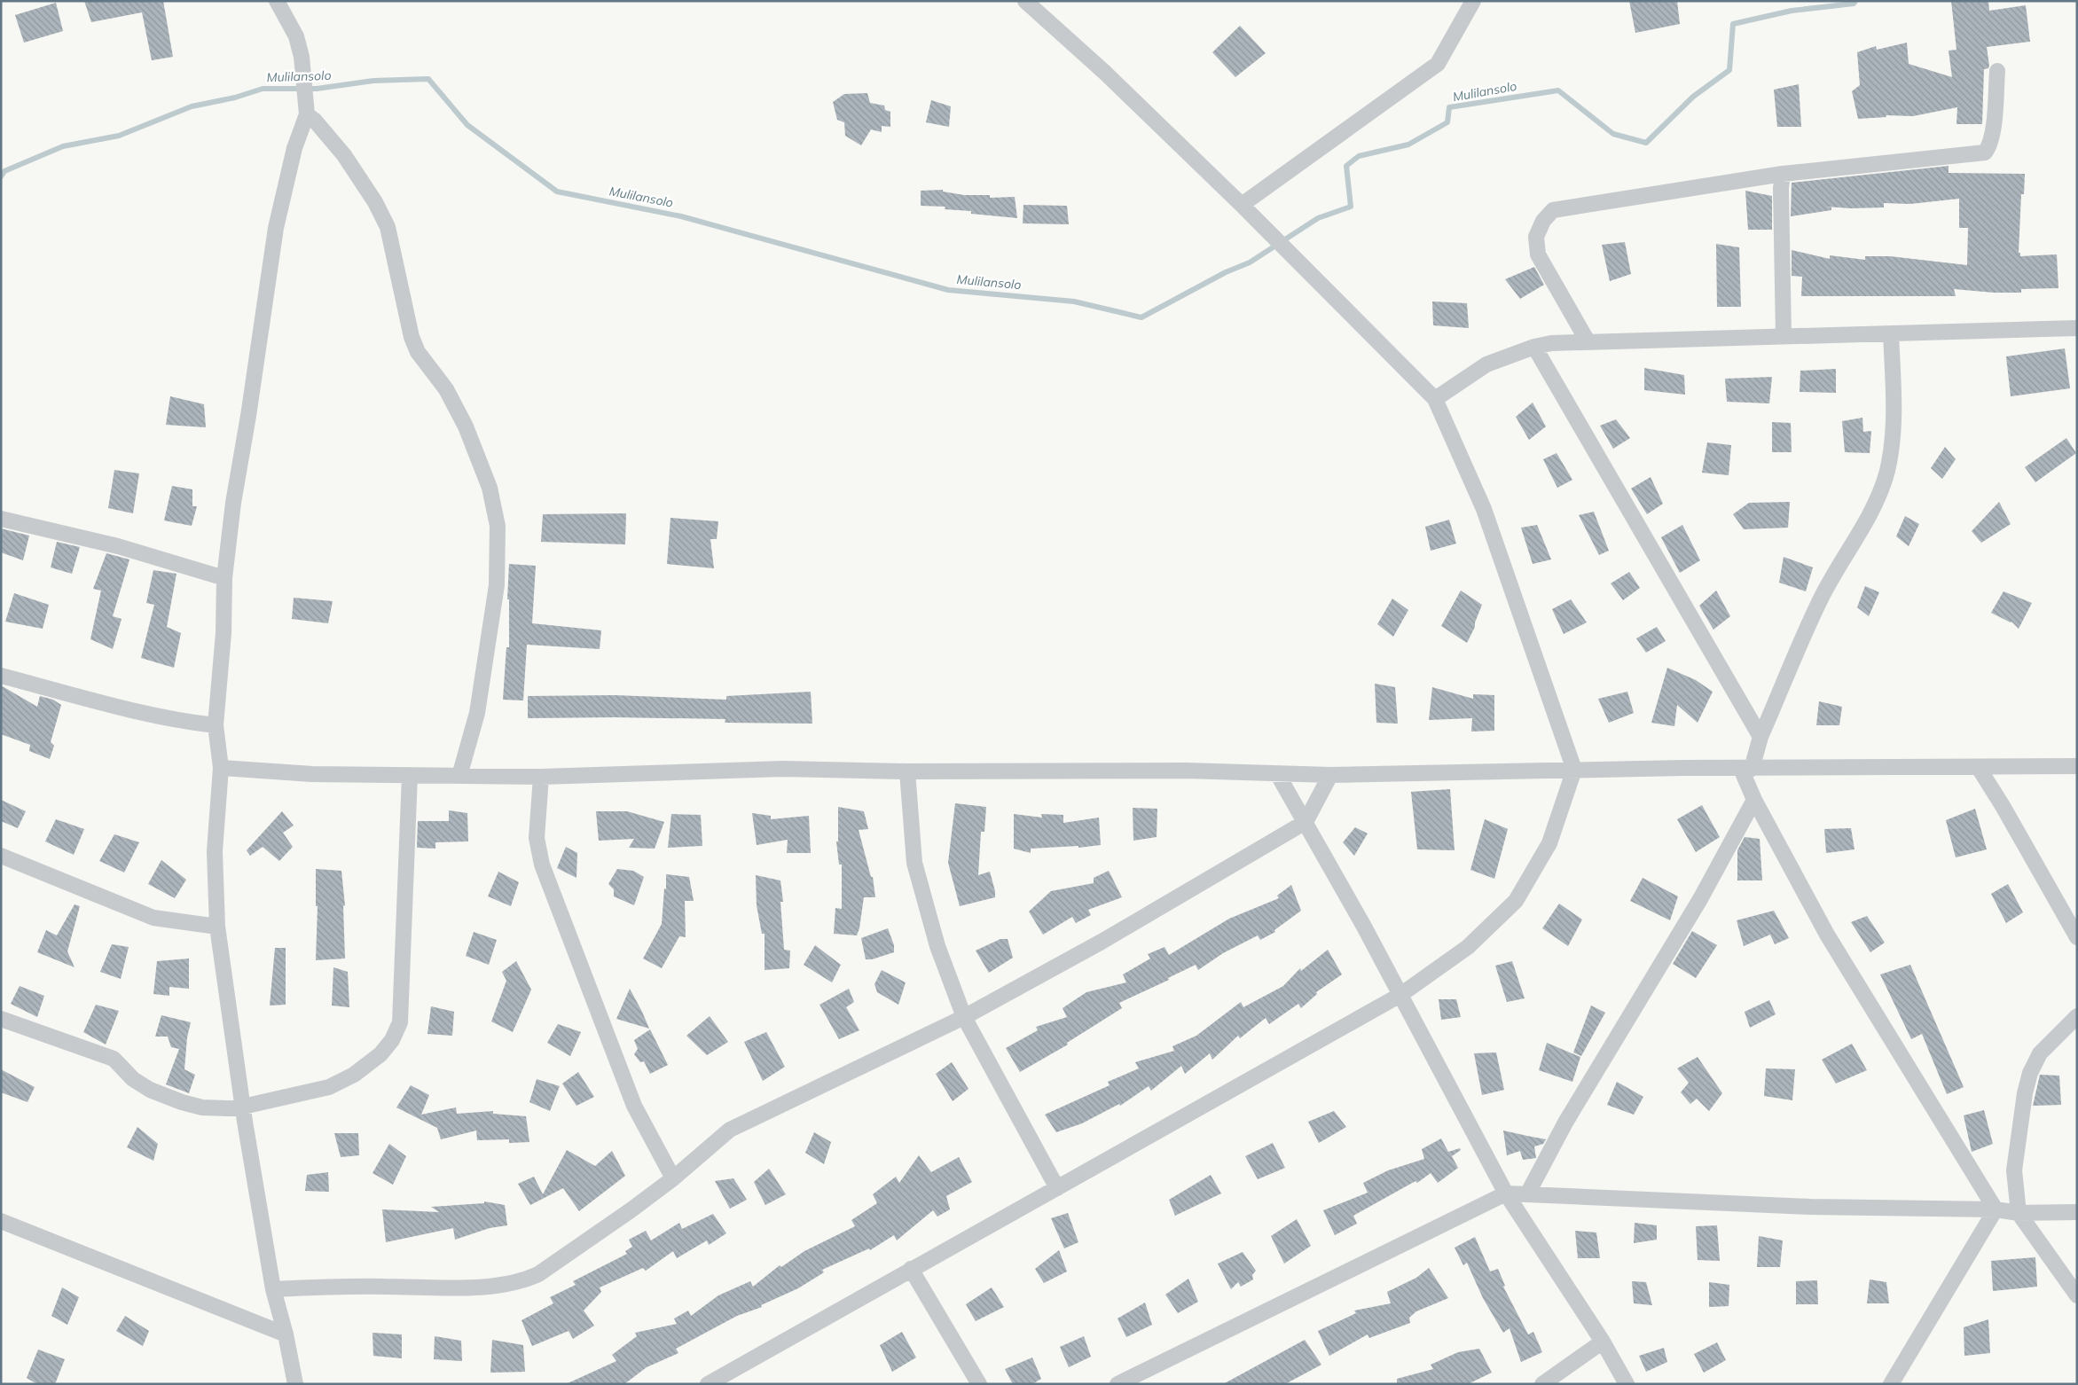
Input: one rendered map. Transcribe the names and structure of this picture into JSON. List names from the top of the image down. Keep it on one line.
{"water":["Mulilansolo"]}
